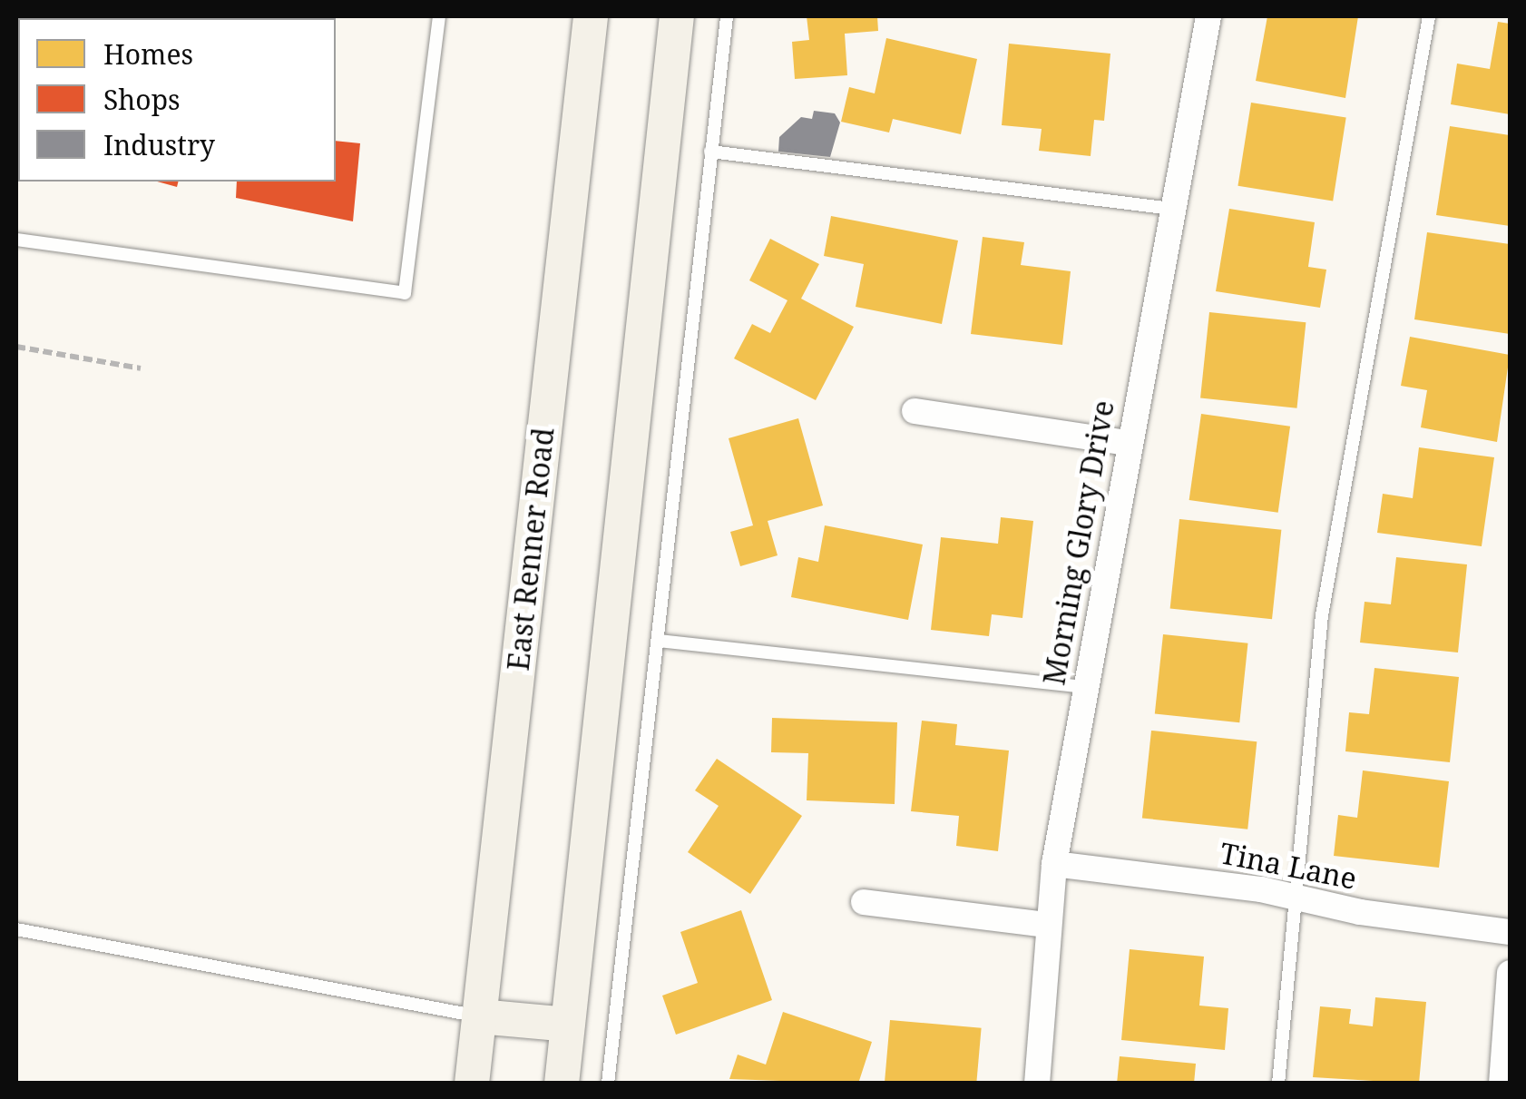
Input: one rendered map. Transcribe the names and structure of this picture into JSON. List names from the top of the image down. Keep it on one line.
{"streets":{"main road":["East Renner Road"],"street":["Morning Glory Drive","Tina Lane"]},"crossings":[["Morning Glory Drive","Tina Lane"]],"legend":["Homes","Shops","Industry"]}
